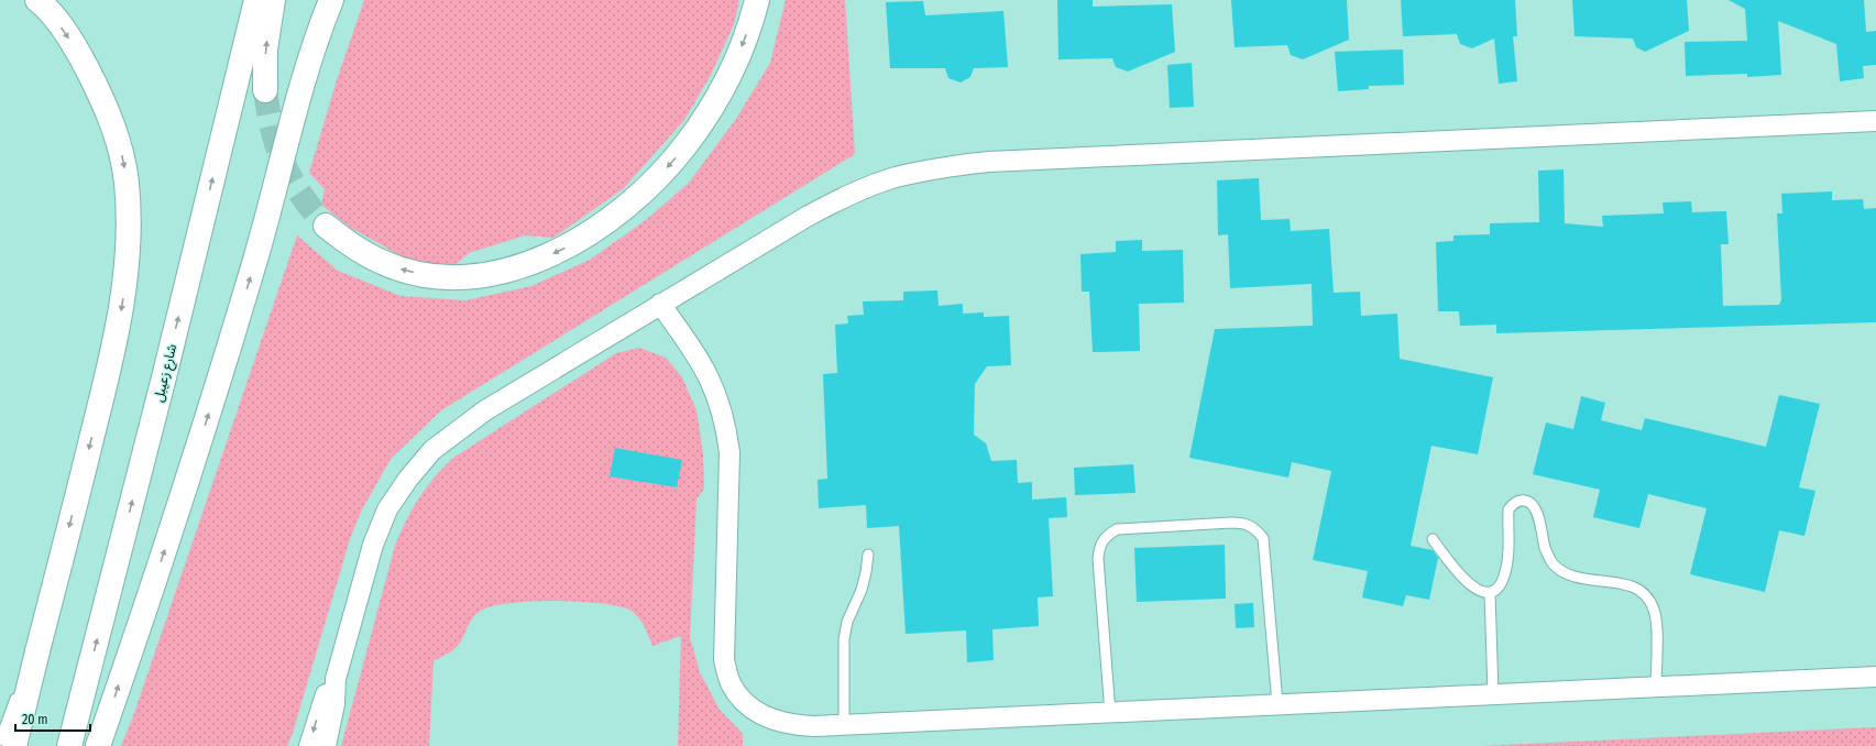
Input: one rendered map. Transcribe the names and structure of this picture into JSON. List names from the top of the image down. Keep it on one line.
{"streets":{"main road":["شارع زعيبل"]},"scale_bar":"20 m"}
